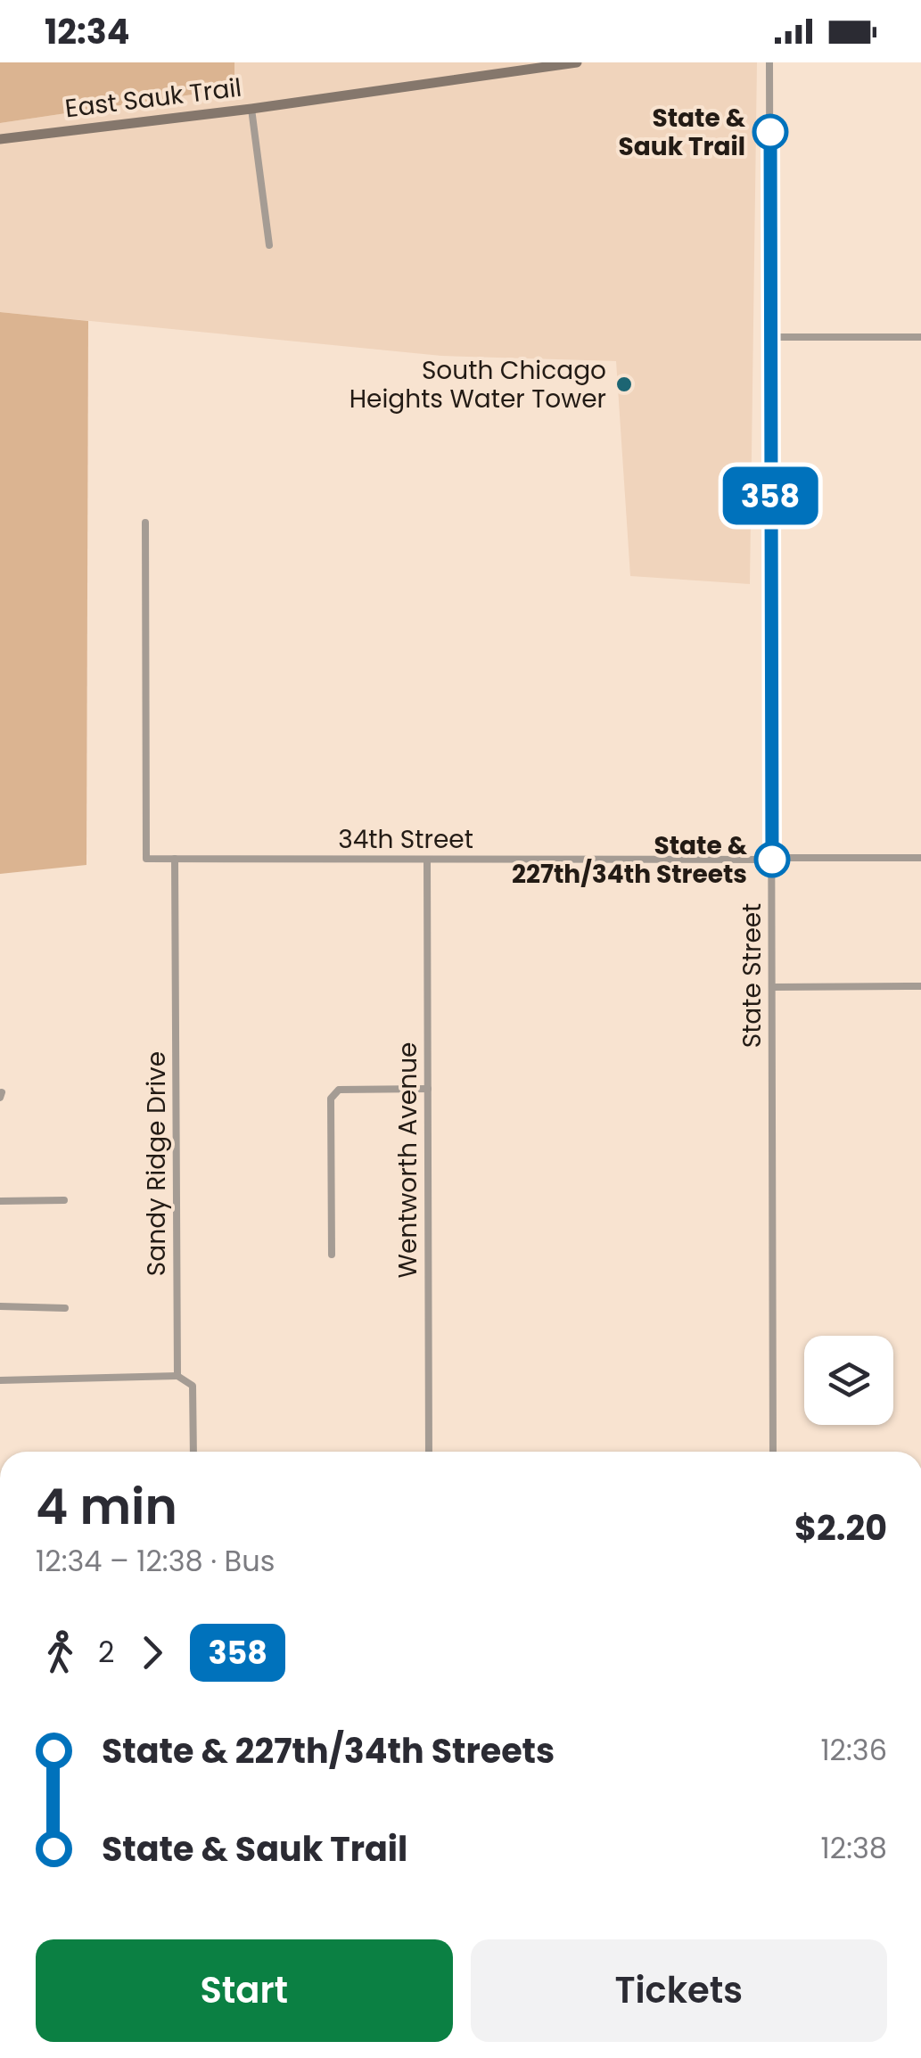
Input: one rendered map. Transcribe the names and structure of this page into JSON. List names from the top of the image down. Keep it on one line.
{"streets":{"main road":["East Sauk Trail"],"street":["34th Street","State Street","Wentworth Avenue","Sandy Ridge Drive"]},"crossings":[["34th Street","State Street"],["34th Street","Wentworth Avenue"],["34th Street","Sandy Ridge Drive"]],"places":["State & Sauk Trail","South Chicago Heights Water Tower","State & 227th/34th Streets"],"lines":["bus line 358"],"page":{"status":"12:34","on_map":"358","heading":["4 min","12:34 – 12:38 · Bus","$2.20"],"legs":["2","358"],"list":[{"name":"State & 227th/34th Streets","value":"12:36"},{"name":"State & Sauk Trail","value":"12:38"}],"buttons":["Start","Tickets"]}}
